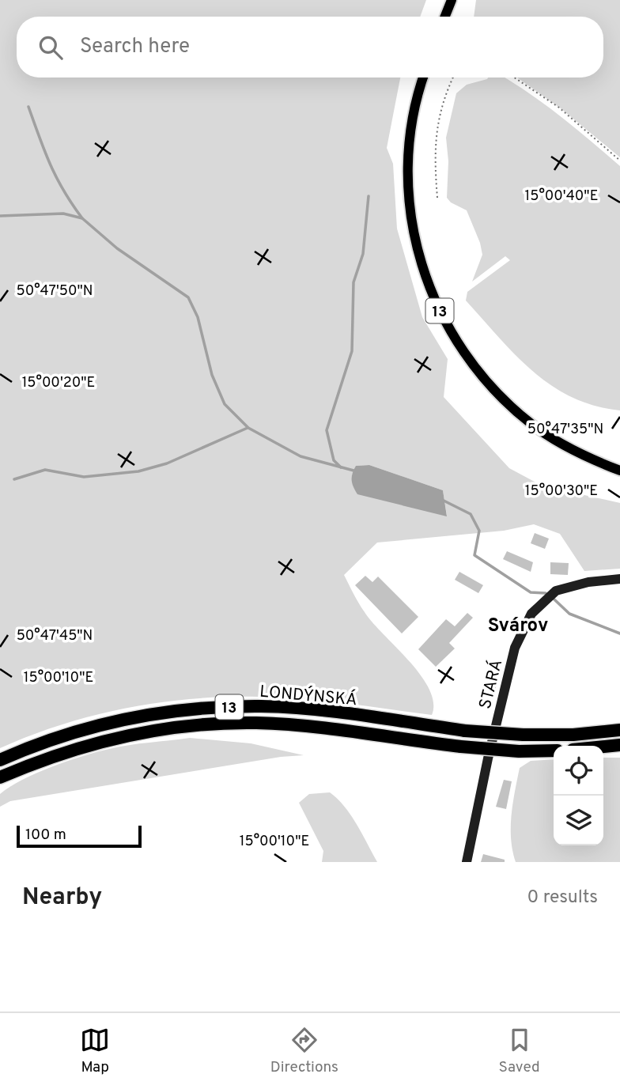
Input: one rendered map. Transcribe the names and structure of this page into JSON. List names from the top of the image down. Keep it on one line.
{"streets":{"highway":["13","LONDÝNSKÁ"],"street":["STARÁ"]},"districts":["Svárov"],"scale_bar":"100 m","page":{"search":"Search here","scale":"100 m","heading":["Nearby","0 results"],"nav":["Map","Directions","Saved"]},"coordinates":["15°00'40\"E","50°47'50\"N","15°00'20\"E","50°47'35\"N","15°00'30\"E","50°47'45\"N","15°00'10\"E"]}
